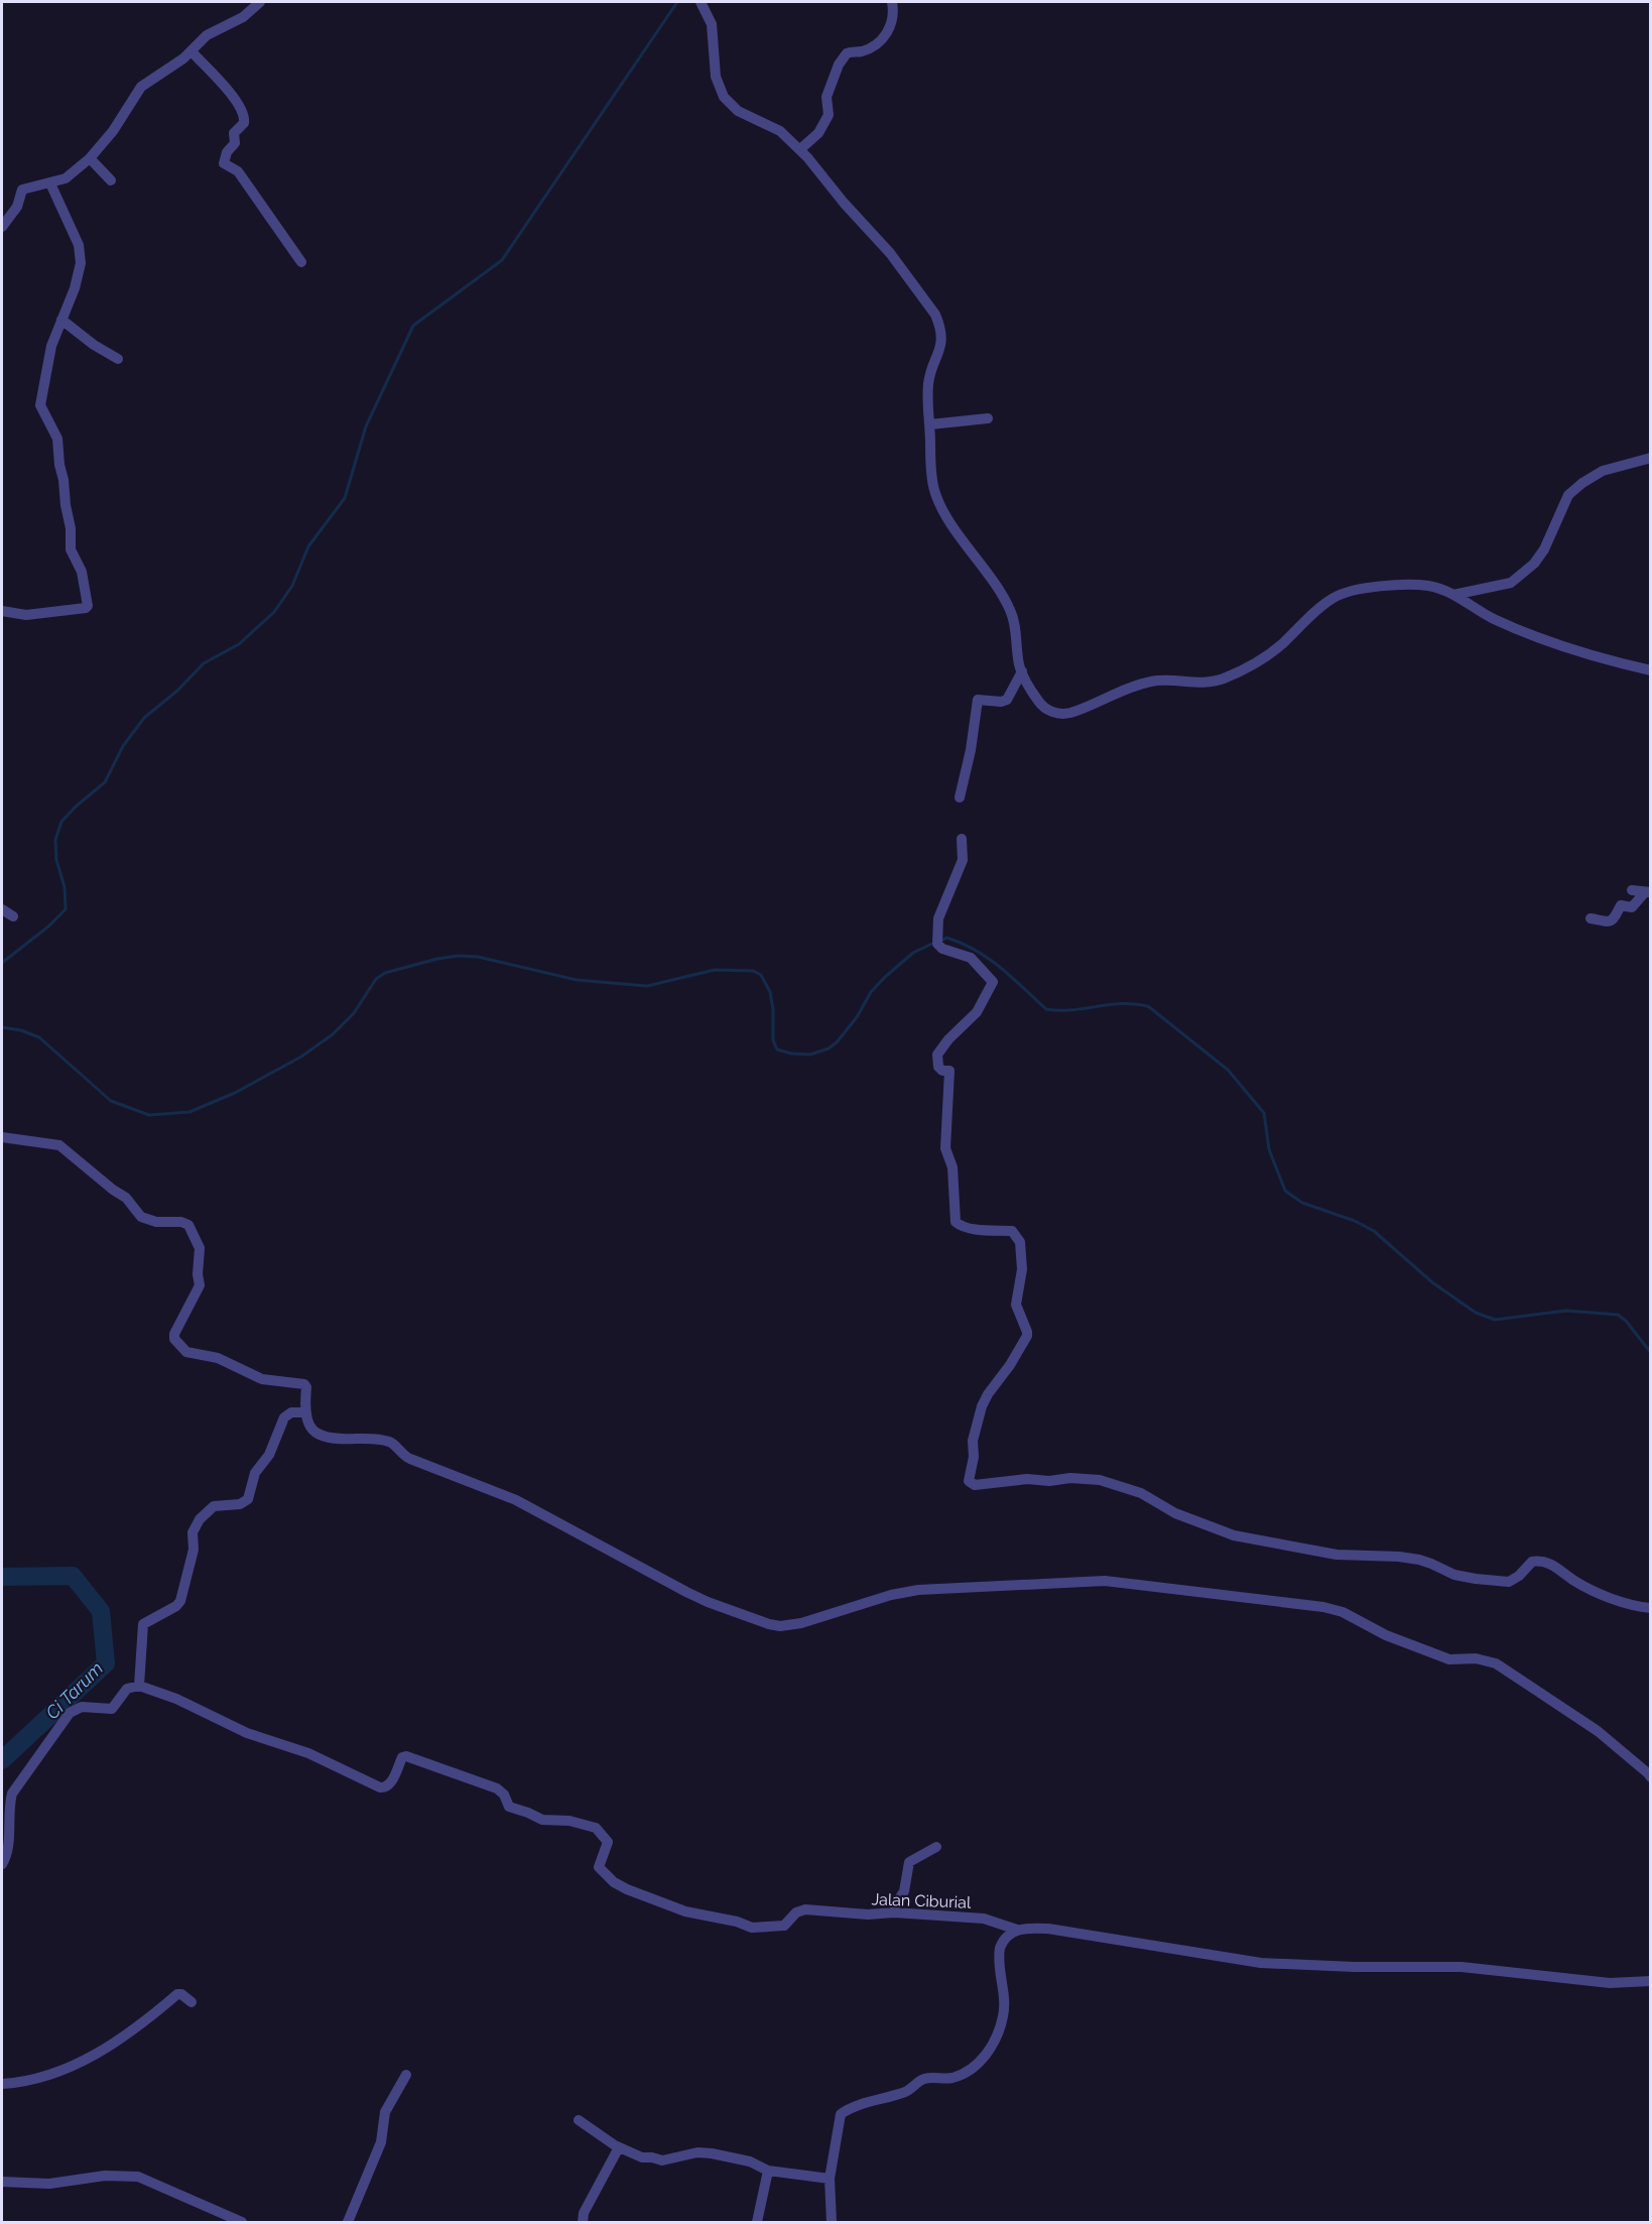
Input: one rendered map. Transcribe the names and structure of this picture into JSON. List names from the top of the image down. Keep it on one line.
{"streets":{"street":["Jalan Ciburial"]},"water":["Ci Tarum"]}
